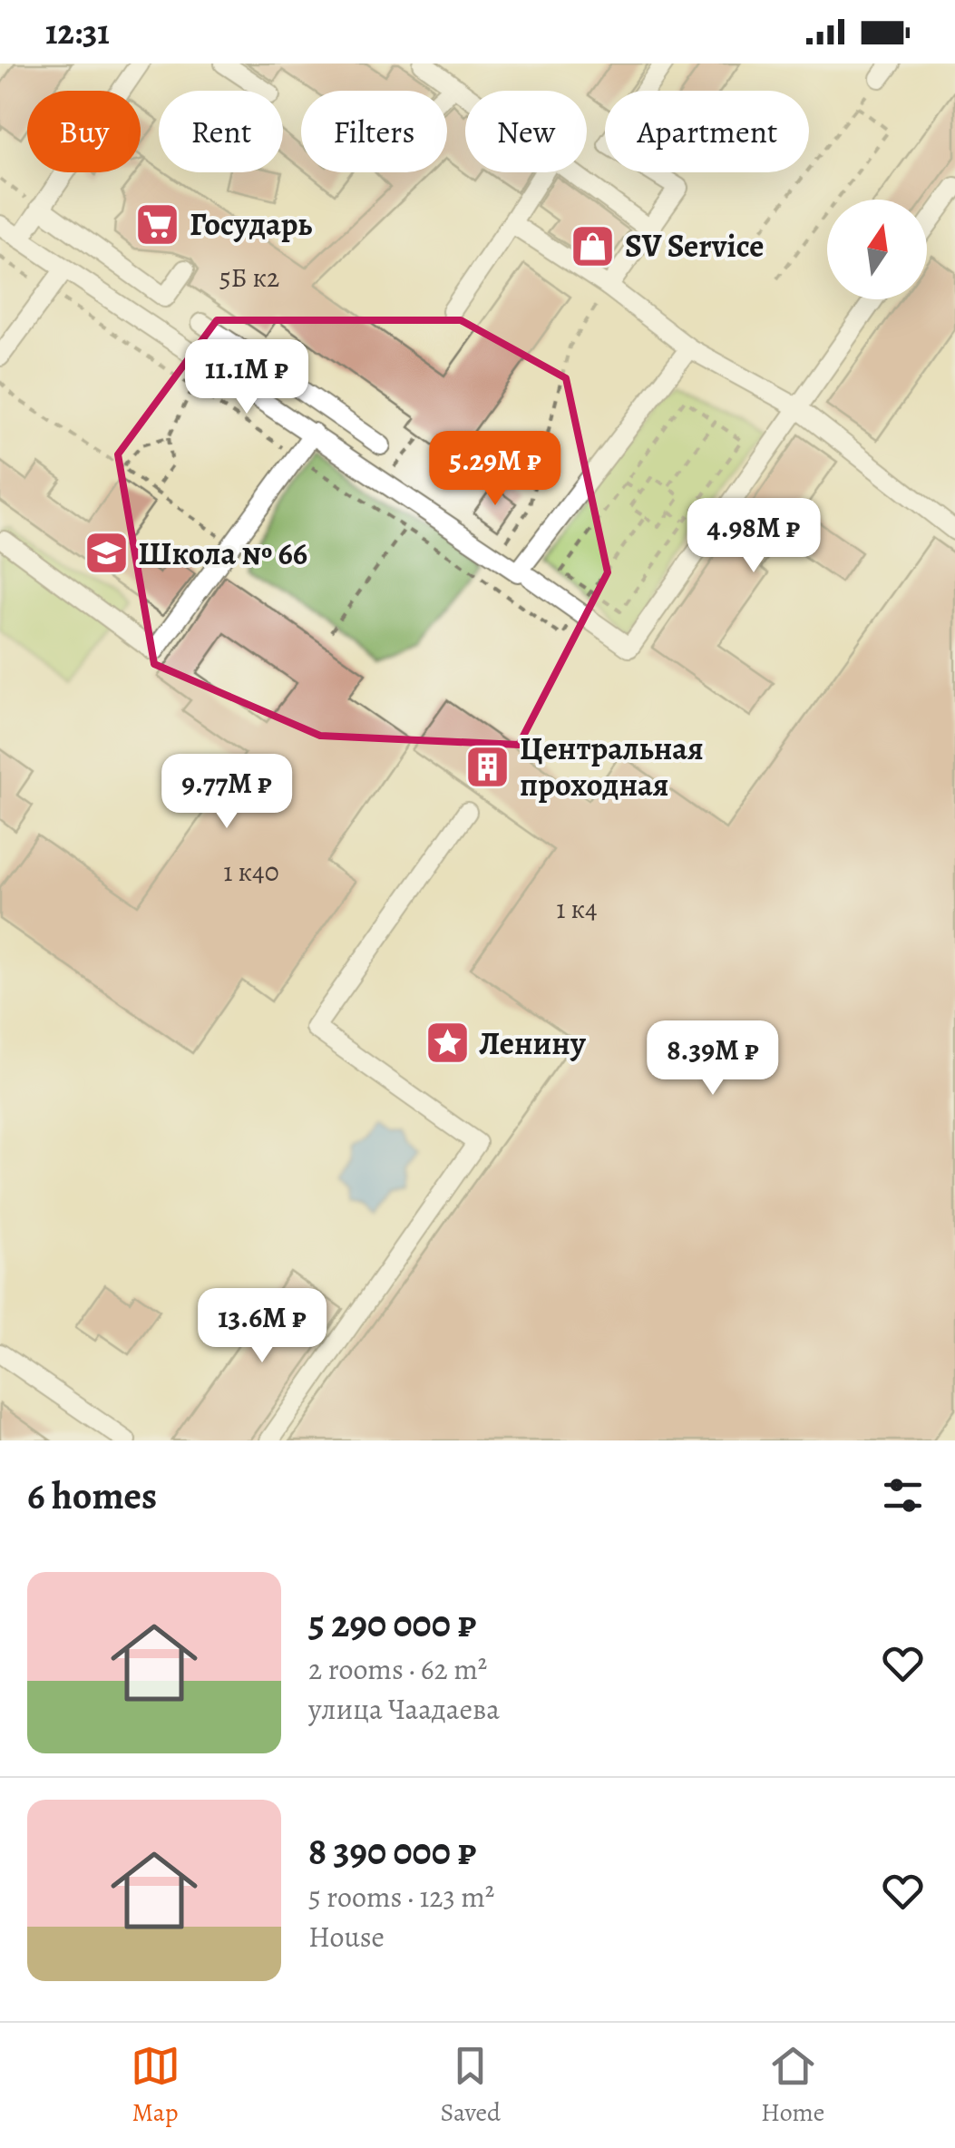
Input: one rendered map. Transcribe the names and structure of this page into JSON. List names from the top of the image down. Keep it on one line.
{"places":{"supermarket":["Государь"],"shop":["SV Service"],"school or university":["Школа № 66"],"building":["Центральная проходная"],"place":["Ленину"]},"house_numbers":["5Б к2","1 к40","1 к4"],"north":"top","page":{"status":"12:31","chip":["Buy","Rent","Filters","New","Apartment"],"price":["11.1M ₽","5.29M ₽","4.98M ₽","9.77M ₽","8.39M ₽","13.6M ₽"],"heading":"6 homes","list":[{"name":"5 290 000 ₽","note":"2 rooms · 62 m² · улица Чаадаева"},{"name":"8 390 000 ₽","note":"5 rooms · 123 m² · House"}],"tabs":["Map","Saved","Home"]}}
